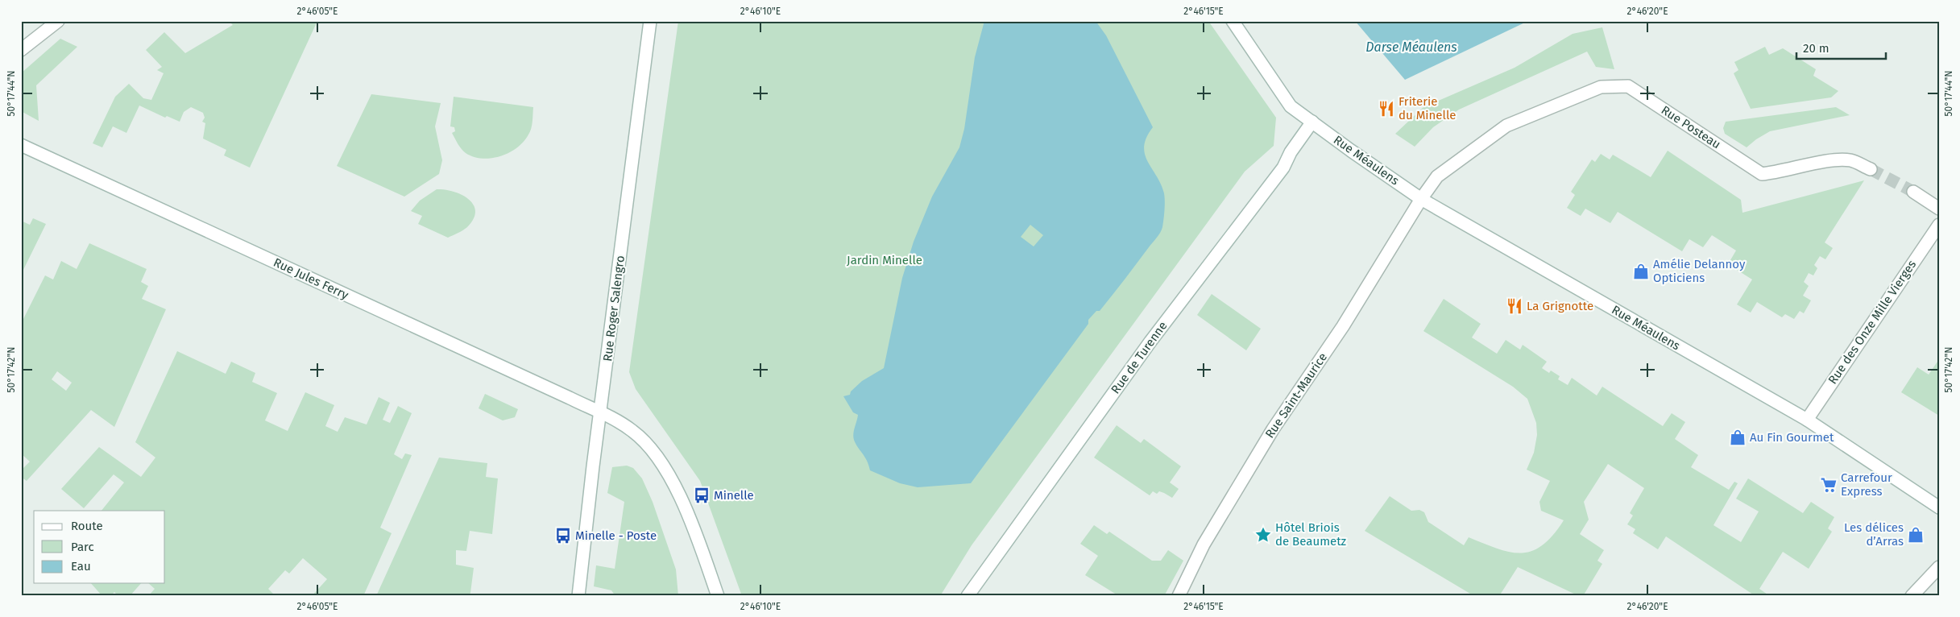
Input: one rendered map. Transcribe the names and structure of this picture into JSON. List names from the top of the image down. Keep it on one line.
{"streets":{"street":["Rue Posteau","Rue Méaulens","Rue Jules Ferry","Rue Roger Salengro","Rue des Onze Mille Vierges","Rue de Turenne","Rue Saint-Maurice"]},"crossings":[["Rue Posteau","Rue Méaulens"],["Rue Posteau","Rue Saint-Maurice"],["Rue Méaulens","Rue des Onze Mille Vierges"],["Rue Méaulens","Rue de Turenne"],["Rue Méaulens","Rue Saint-Maurice"],["Rue Jules Ferry","Rue Roger Salengro"]],"water":["Darse Méaulens"],"parks":["Jardin Minelle"],"places":{"restaurant":["Friterie du Minelle","La Grignotte"],"shop":["Amélie Delannoy Opticiens","Au Fin Gourmet","Les délices d’Arras"],"supermarket":["Carrefour Express"],"bus stop":["Minelle","Minelle - Poste"],"place":["Hôtel Briois de Beaumetz"]},"legend":["Route","Parc","Eau"],"scale_bar":"20 m","coordinates":["2°46'05\"E","2°46'10\"E","2°46'15\"E","2°46'20\"E","50°17'44\"N","50°17'42\"N"]}
